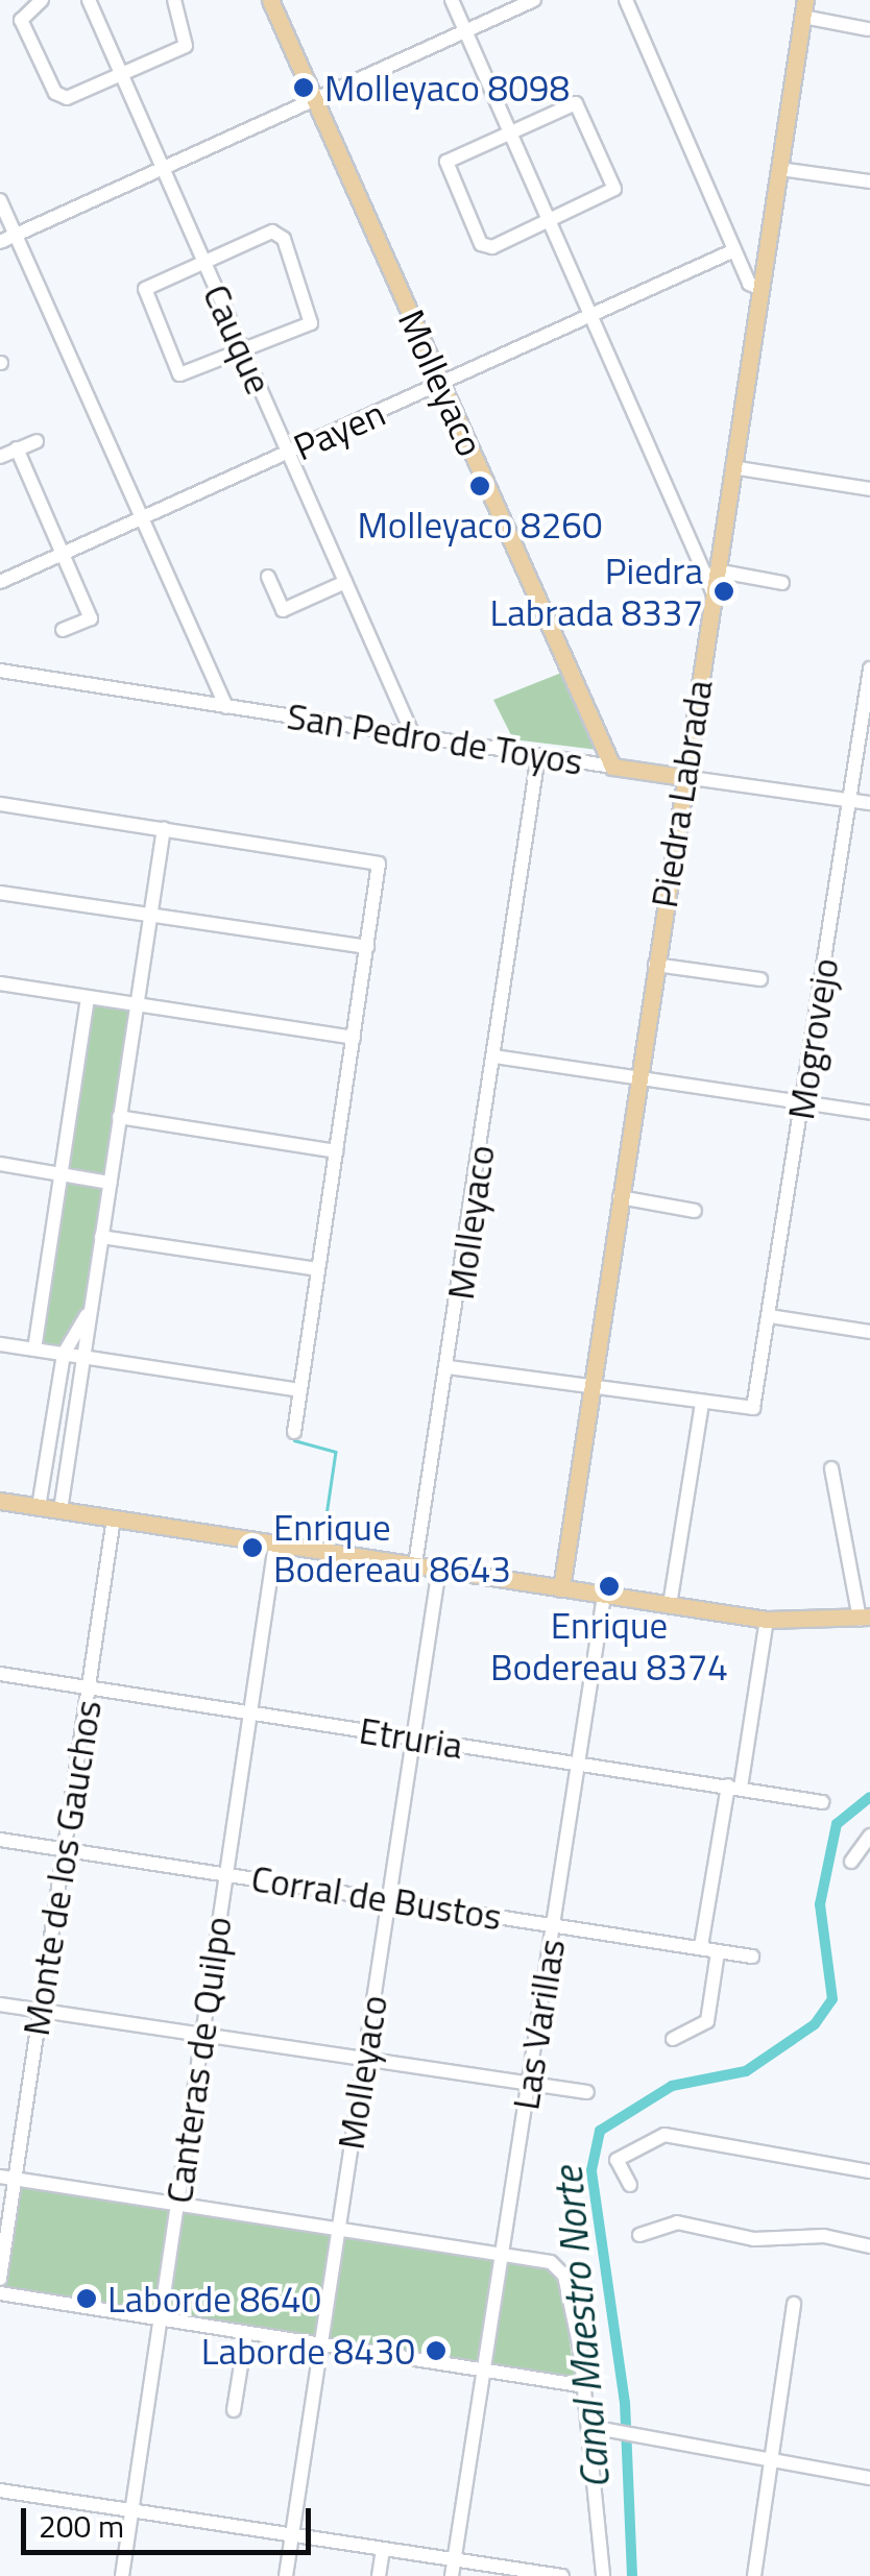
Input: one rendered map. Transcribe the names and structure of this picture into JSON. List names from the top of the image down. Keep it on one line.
{"streets":{"main road":["Molleyaco","San Pedro de Toyos","Piedra Labrada"],"street":["Cauque","Payen","Mogrovejo","Etruria","Monte de los Gauchos","Corral de Bustos","Las Varillas","Canteras de Quilpo"]},"crossings":[["Cauque","Payen"],["Cauque","San Pedro de Toyos"],["Molleyaco","Payen"],["Molleyaco","San Pedro de Toyos"],["Molleyaco","Etruria"],["Molleyaco","Corral de Bustos"],["San Pedro de Toyos","Piedra Labrada"],["San Pedro de Toyos","Mogrovejo"],["Etruria","Monte de los Gauchos"],["Etruria","Las Varillas"],["Etruria","Canteras de Quilpo"],["Monte de los Gauchos","Corral de Bustos"],["Corral de Bustos","Las Varillas"],["Corral de Bustos","Canteras de Quilpo"]],"water":["Canal Maestro Norte"],"places":["Molleyaco 8098","Molleyaco 8260","Piedra Labrada 8337","Enrique Bodereau 8643","Enrique Bodereau 8374","Laborde 8640","Laborde 8430"],"scale_bar":"200 m"}
